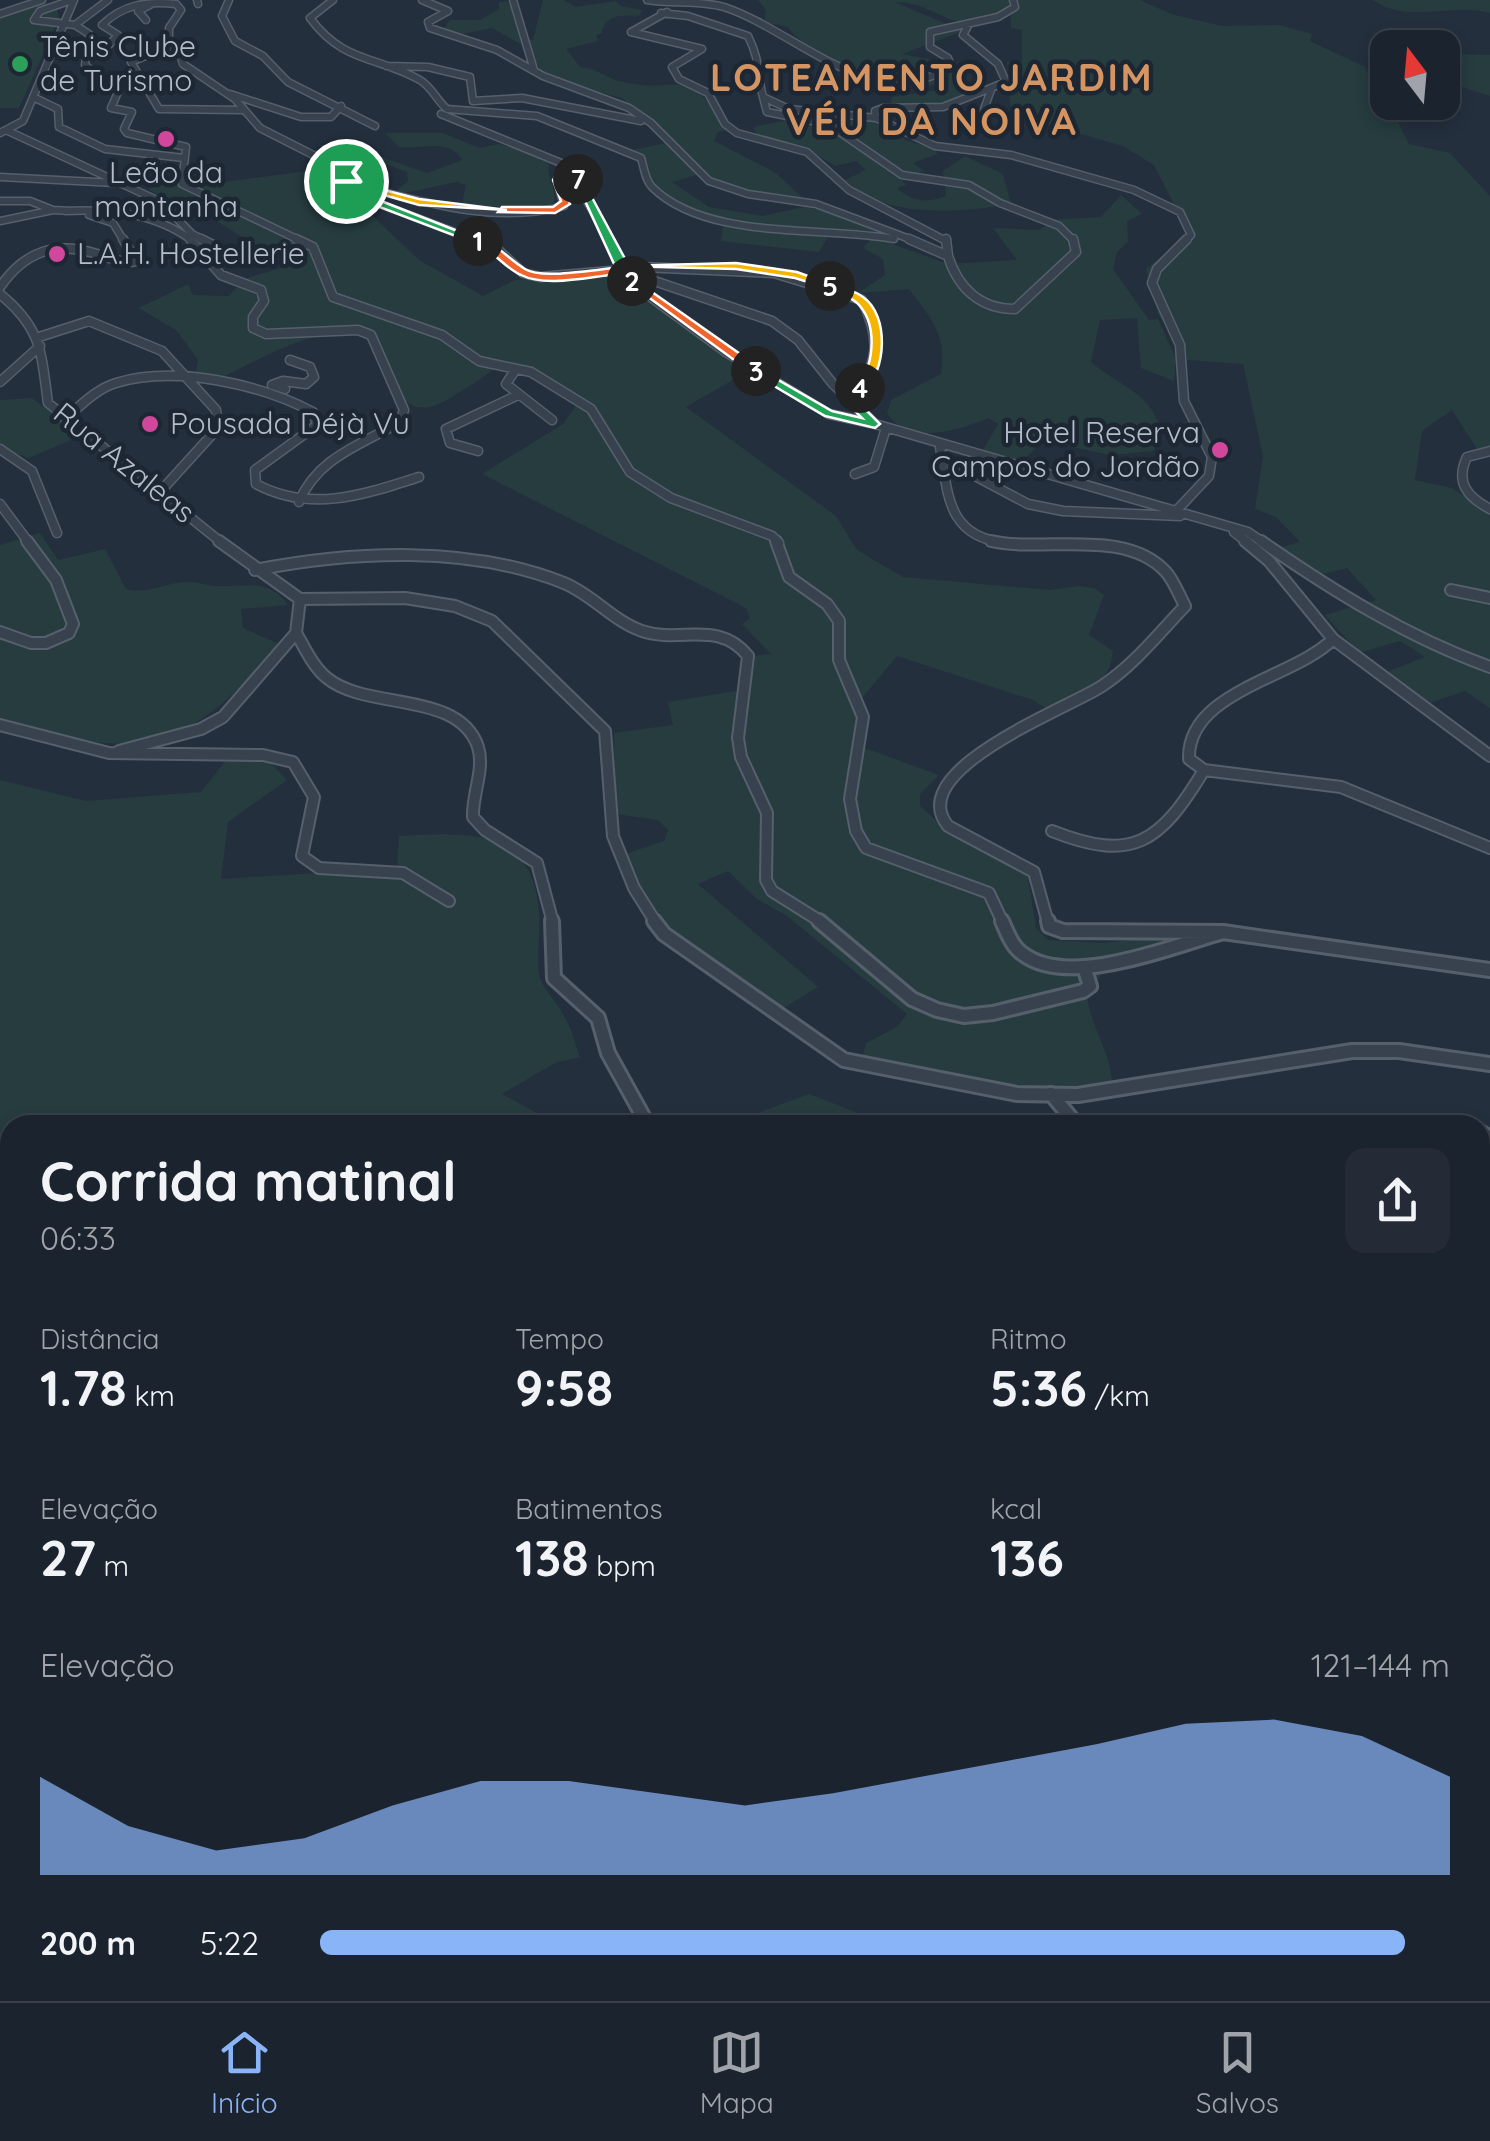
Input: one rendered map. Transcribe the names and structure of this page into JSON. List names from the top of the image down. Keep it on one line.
{"streets":{"street":["Rua Azaleas"]},"districts":["LOTEAMENTO JARDIM VÉU DA NOIVA"],"places":["Tênis Clube de Turismo","Leão da montanha","L.A.H. Hostellerie","Pousada Déjà Vu","Hotel Reserva Campos do Jordão"],"north":"top","page":{"pins":["7","1","2","5","3","4"],"heading":["Corrida matinal","06:33"],"stats":[["Distância","1.78 km"],["Tempo","9:58"],["Ritmo","5:36 /km"],["Elevação","27 m"],["Batimentos","138 bpm"],["kcal","136"]],"chart":["Elevação","121–144 m"],"list":[{"name":"200 m","note":"5:22"}],"tabs":["Início","Mapa","Salvos"]}}
